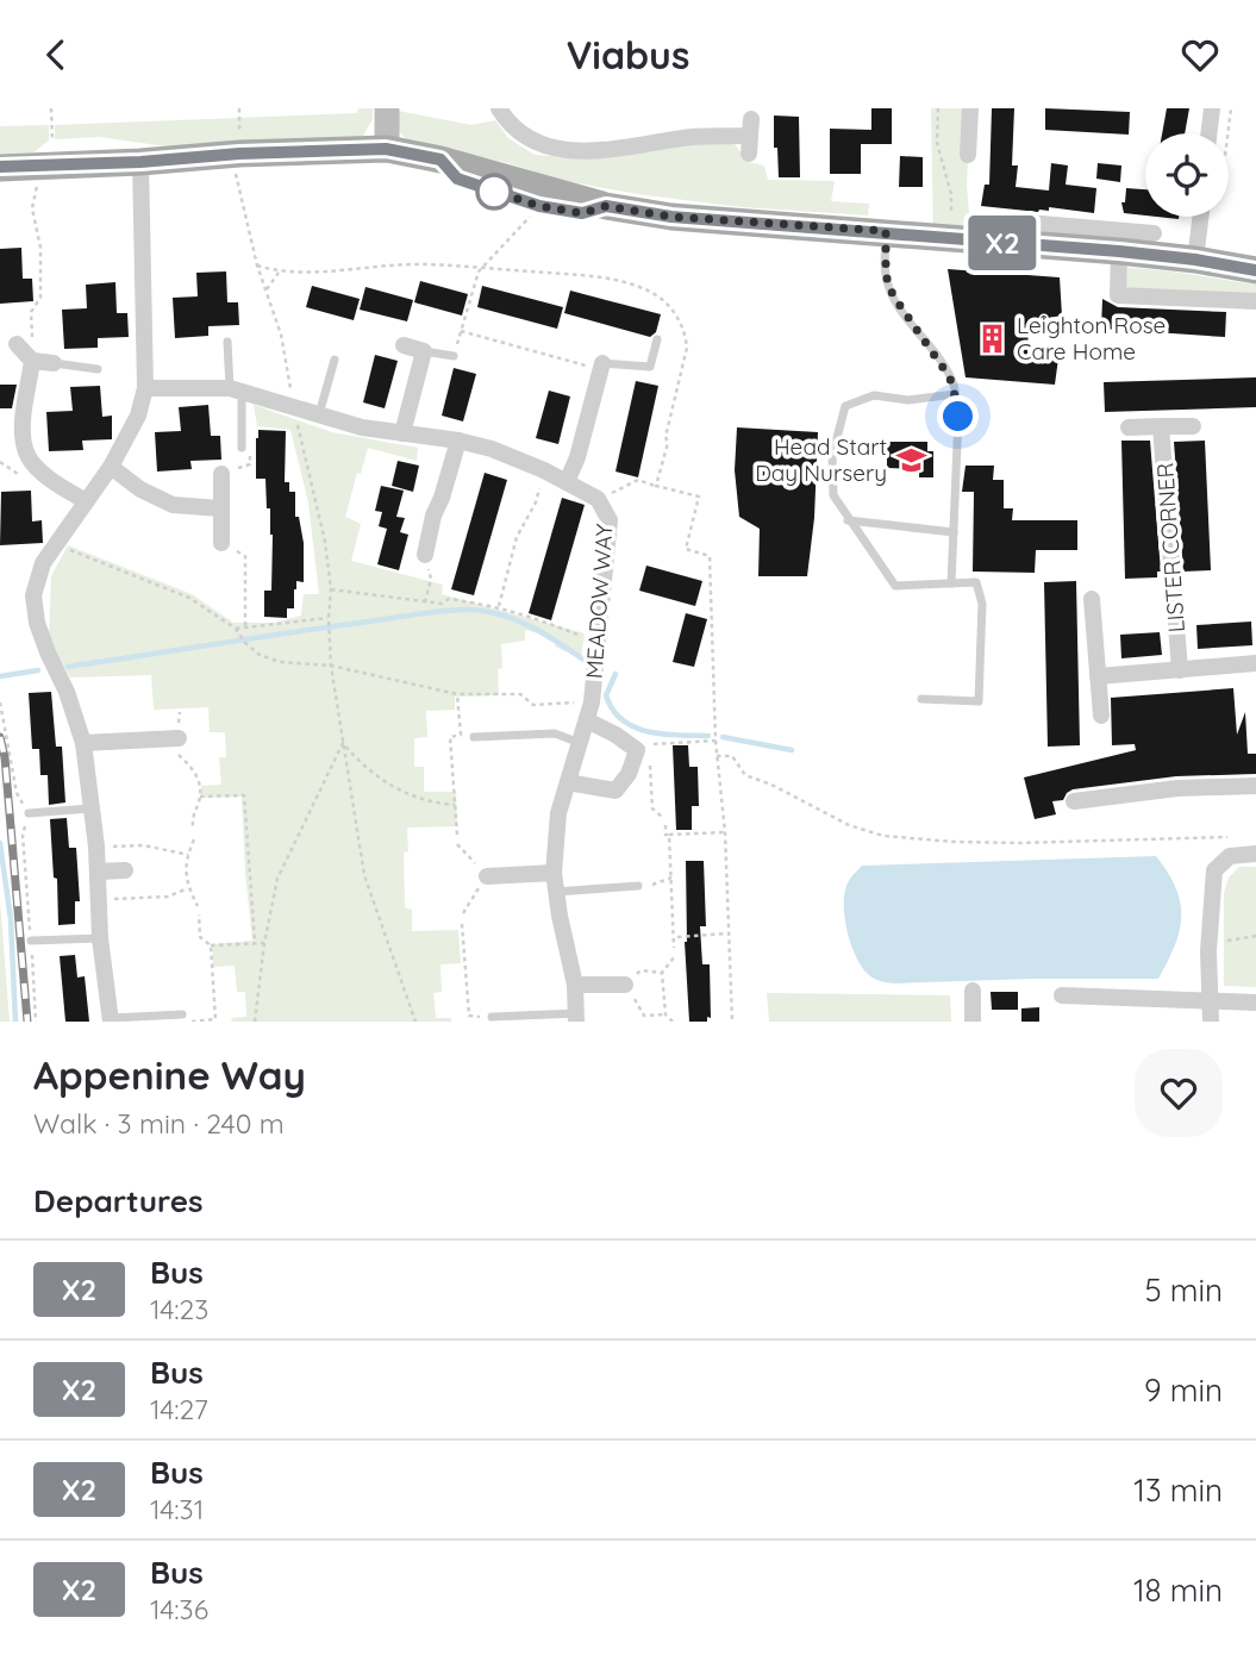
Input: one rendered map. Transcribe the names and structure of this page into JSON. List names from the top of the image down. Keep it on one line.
{"streets":{"street":["LISTER CORNER","MEADOW WAY"]},"places":{"building":["Leighton Rose Care Home"],"school or university":["Head Start Day Nursery"]},"lines":["bus line X2"],"page":{"header":"Viabus","on_map":"X2","heading":[["Appenine Way","Walk · 3 min · 240 m"],"Departures"],"list":[{"mark":"X2","name":"Bus","note":"14:23","value":"5 min"},{"mark":"X2","name":"Bus","note":"14:27","value":"9 min"},{"mark":"X2","name":"Bus","note":"14:31","value":"13 min"},{"mark":"X2","name":"Bus","note":"14:36","value":"18 min"}]}}
